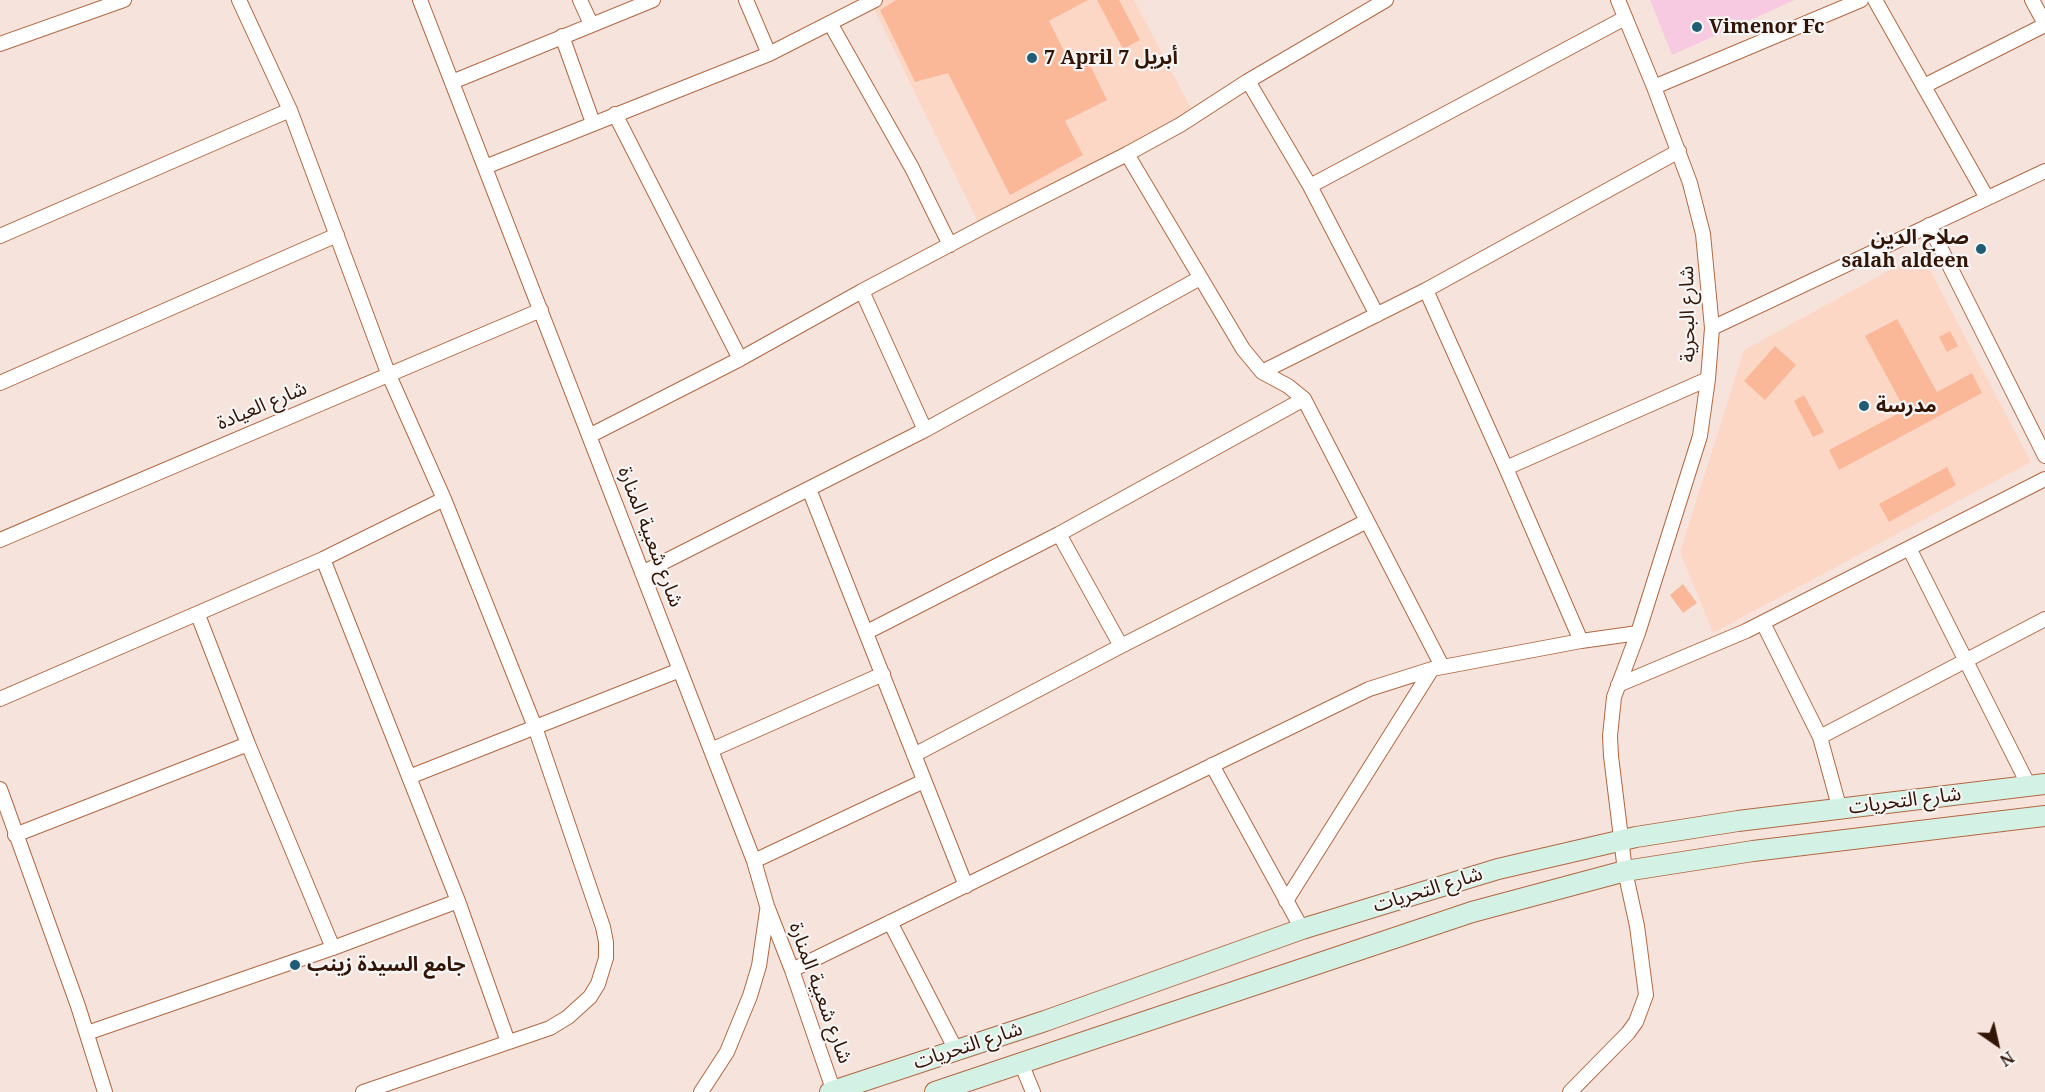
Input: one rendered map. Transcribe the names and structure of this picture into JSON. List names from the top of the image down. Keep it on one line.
{"streets":{"main road":["شارع التحريات"],"street":["شارع البحرية","شارع العيادة","شارع شعبية المنارة"]},"crossings":[["شارع البحرية","شارع التحريات"],["شارع العيادة","شارع شعبية المنارة"],["شارع شعبية المنارة","شارع التحريات"]],"places":["Vimenor Fc","7 April 7 أبريل","صلاح الدين salah aldeen","مدرسة","جامع السيدة زينب"],"north":"bottom right"}
